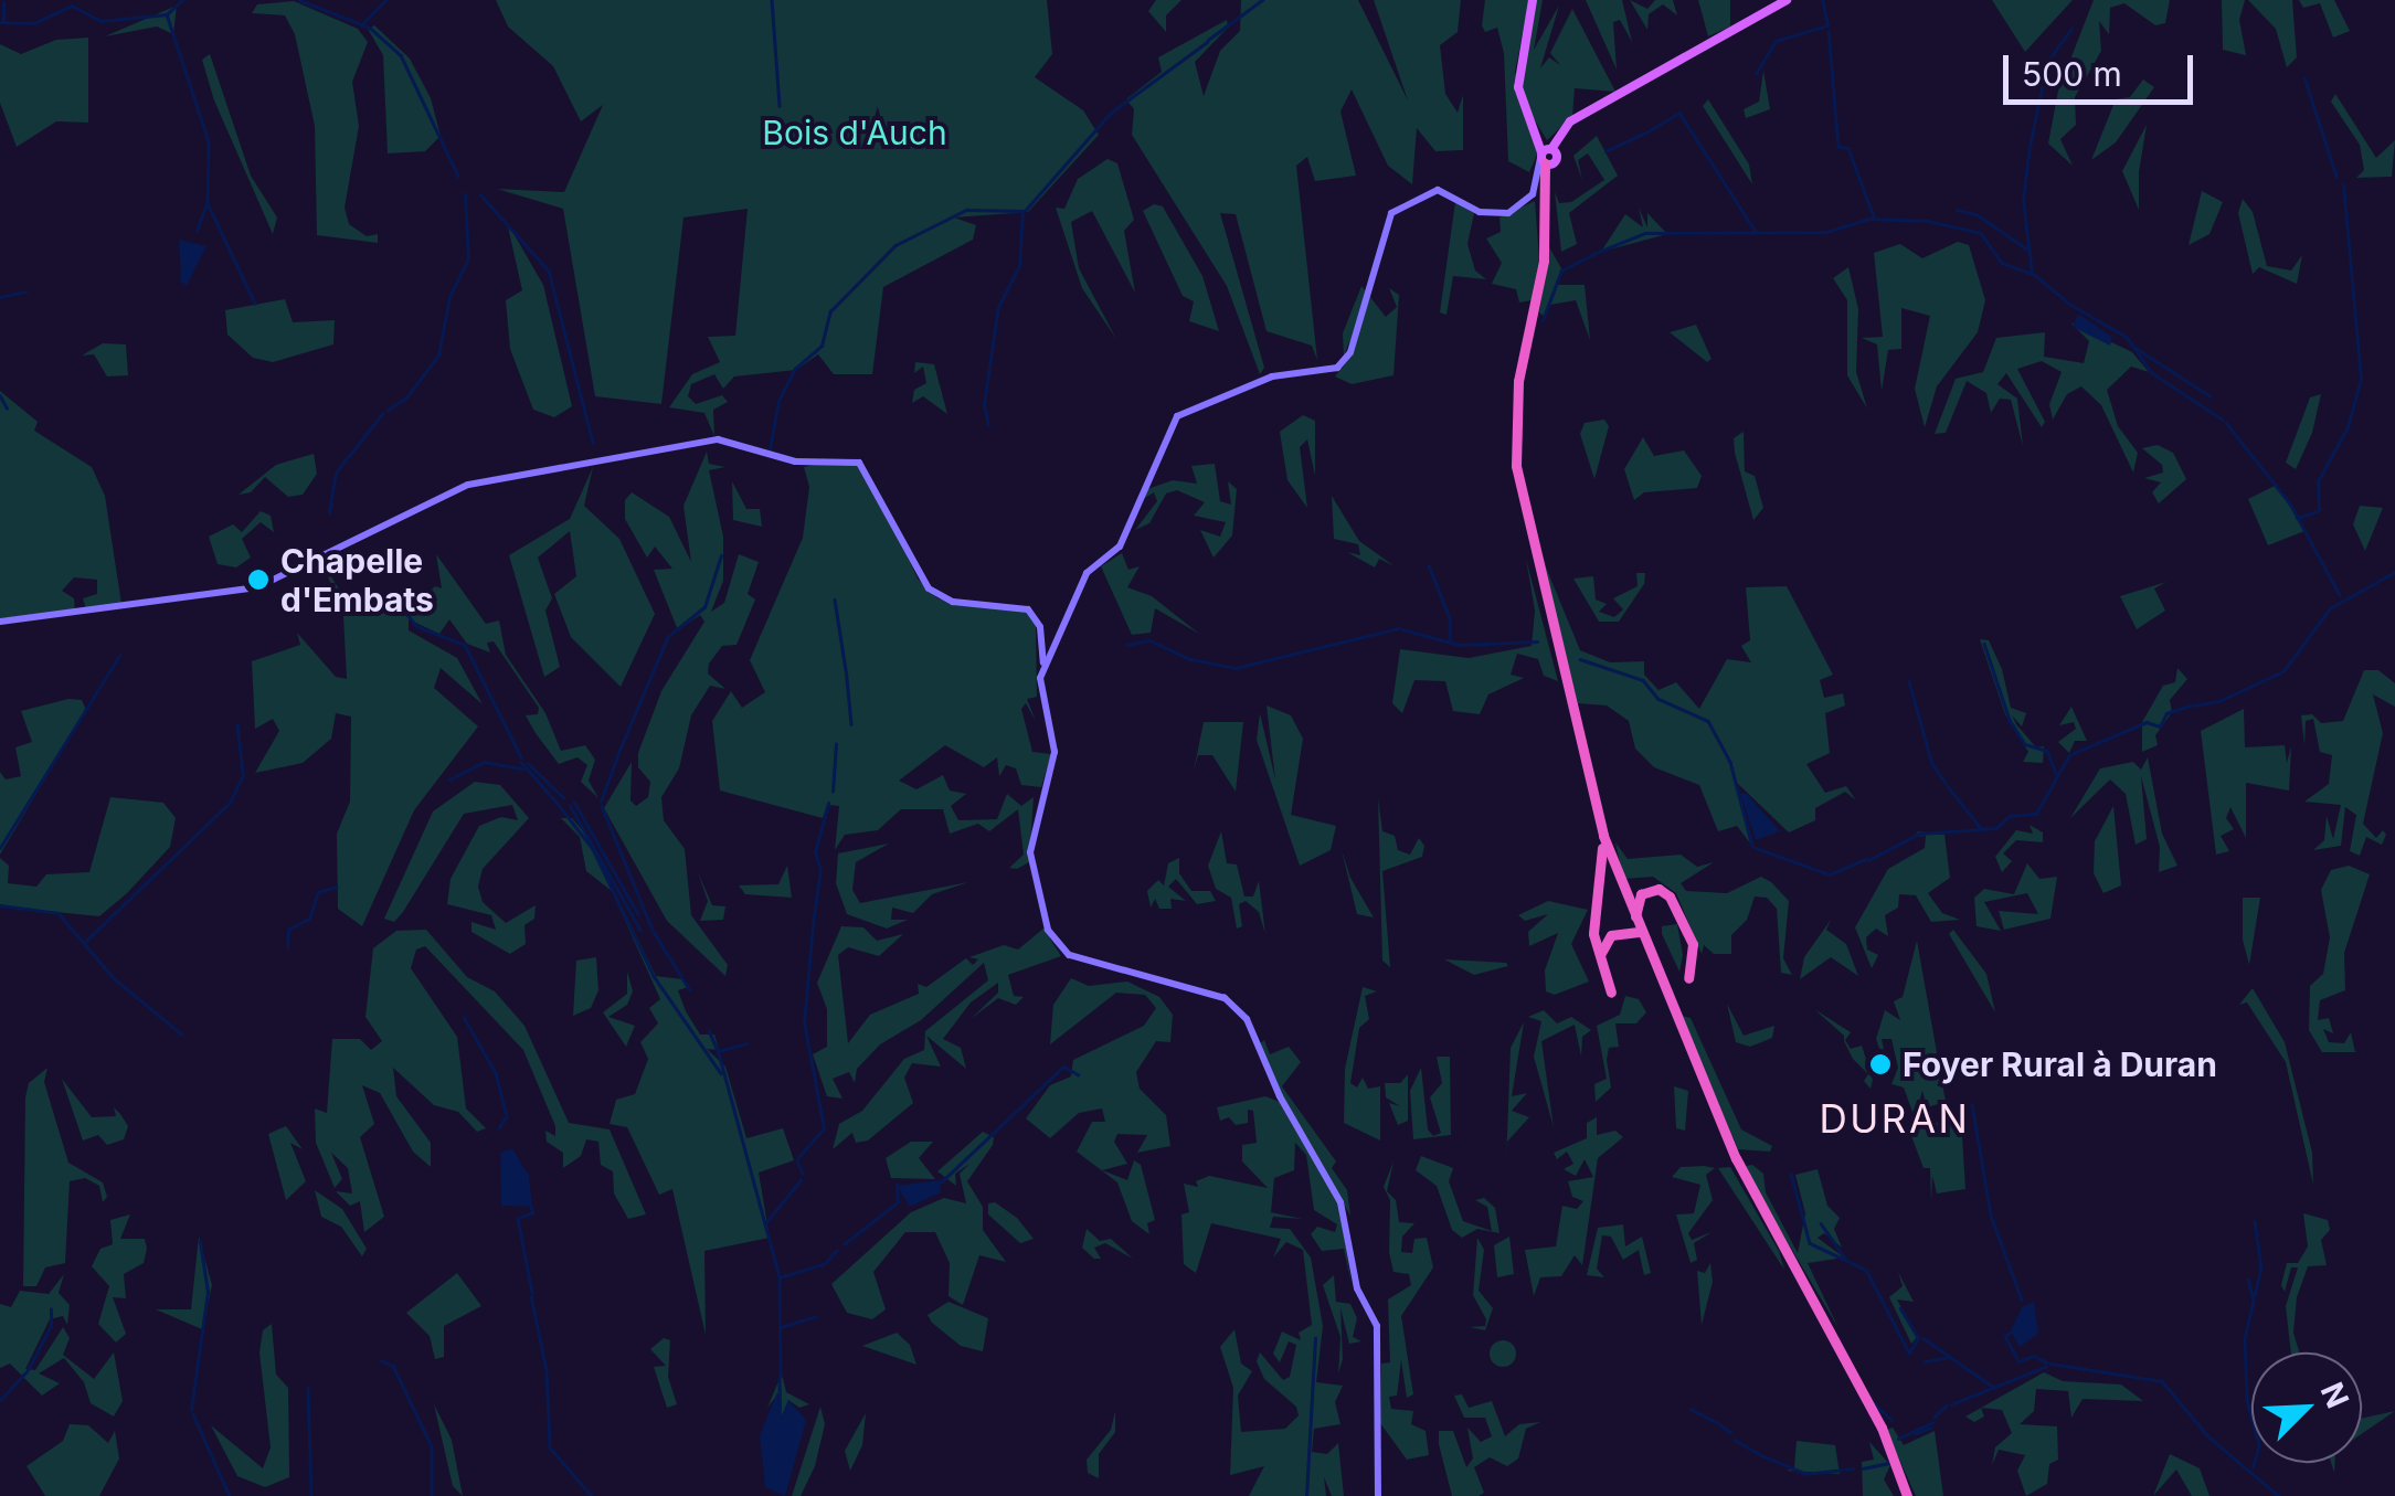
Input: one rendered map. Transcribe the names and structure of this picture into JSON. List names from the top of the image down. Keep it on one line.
{"districts":["DURAN"],"parks":["Bois d'Auch"],"places":["Chapelle d'Embats","Foyer Rural à Duran"],"scale_bar":"500 m","north":"top right"}
